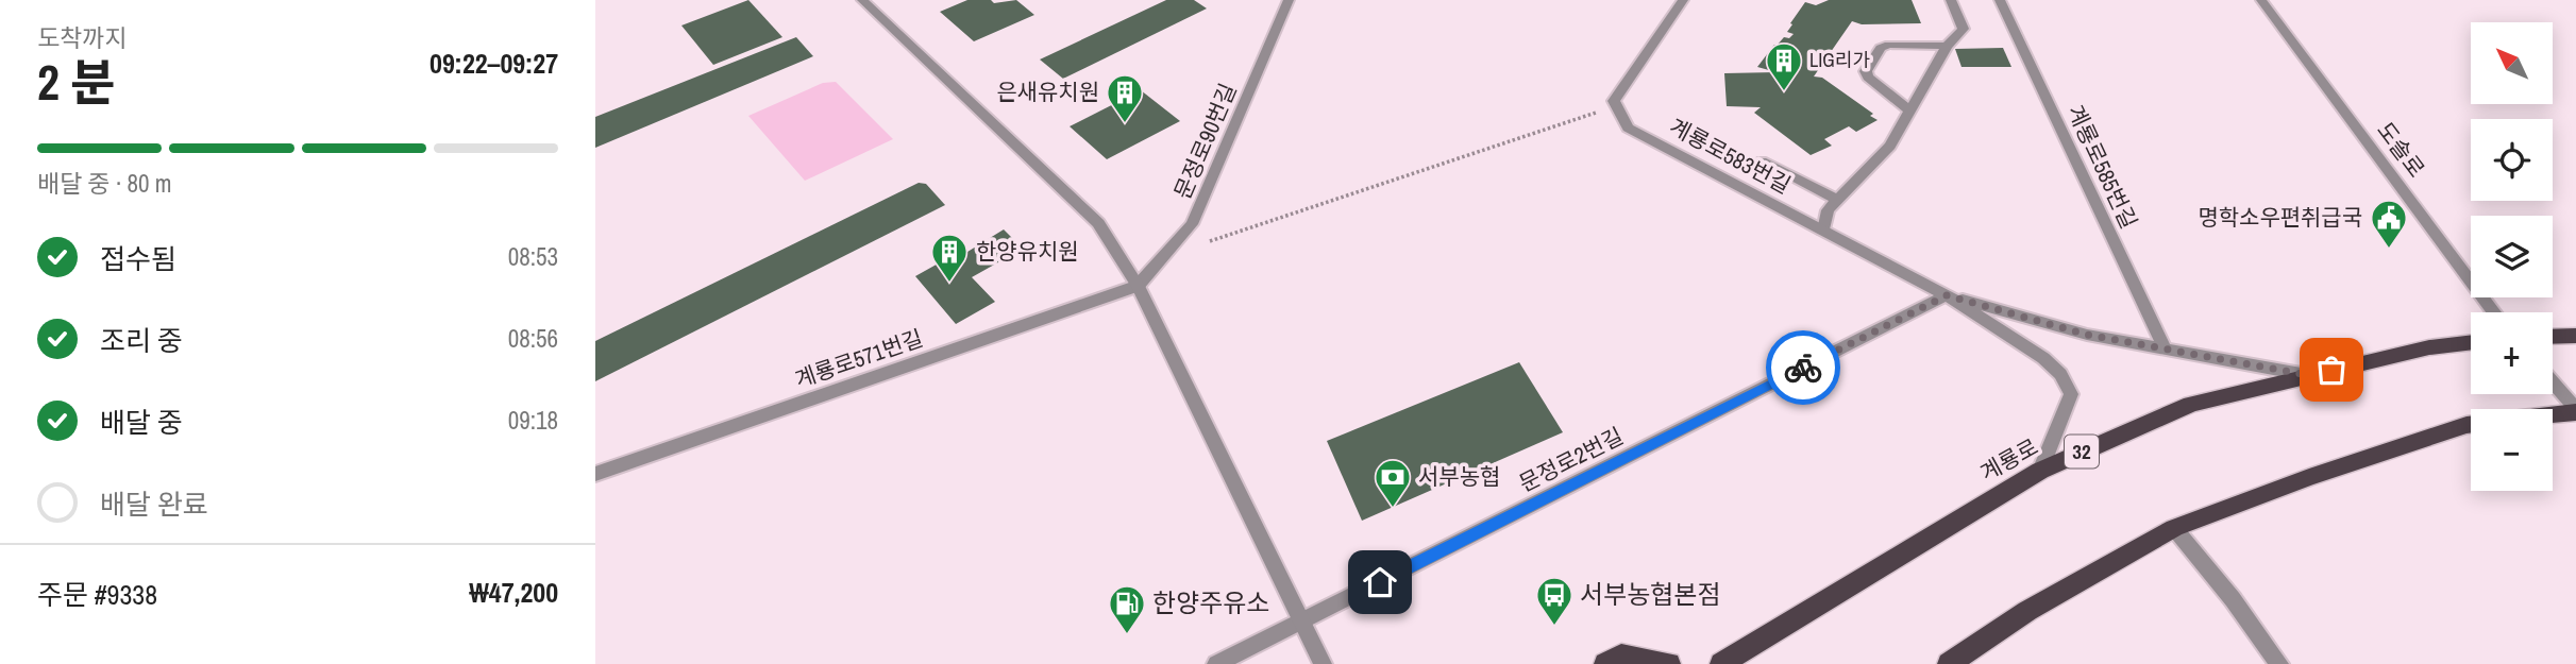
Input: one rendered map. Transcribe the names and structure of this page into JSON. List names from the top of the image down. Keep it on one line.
{"streets":{"main road":["32","계룡로"],"street":["문정로90번길","도솔로","계룡로583번길","계룡로585번길","계룡로571번길","문정로2번길"]},"crossings":[["문정로90번길","계룡로571번길"],["계룡로583번길","계룡로585번길"],["계룡로583번길","문정로2번길"],["계룡로583번길","계룡로"]],"places":{"building":["LIG리가","은새유치원","한양유치원"],"public building":["명학소우편취급국"],"bank":["서부농협"],"bus stop":["서부농협본점"],"fuel station":["한양주유소"]},"north":"top left","page":{"heading":["2 분","도착까지","09:22–09:27"],"panel":["주문 #9338","₩47,200"],"map_buttons":["+","−"],"bar":"배달 중 · 80 m","list":[["접수됨","08:53"],["조리 중","08:56"],["배달 중","09:18"],"배달 완료"]}}
